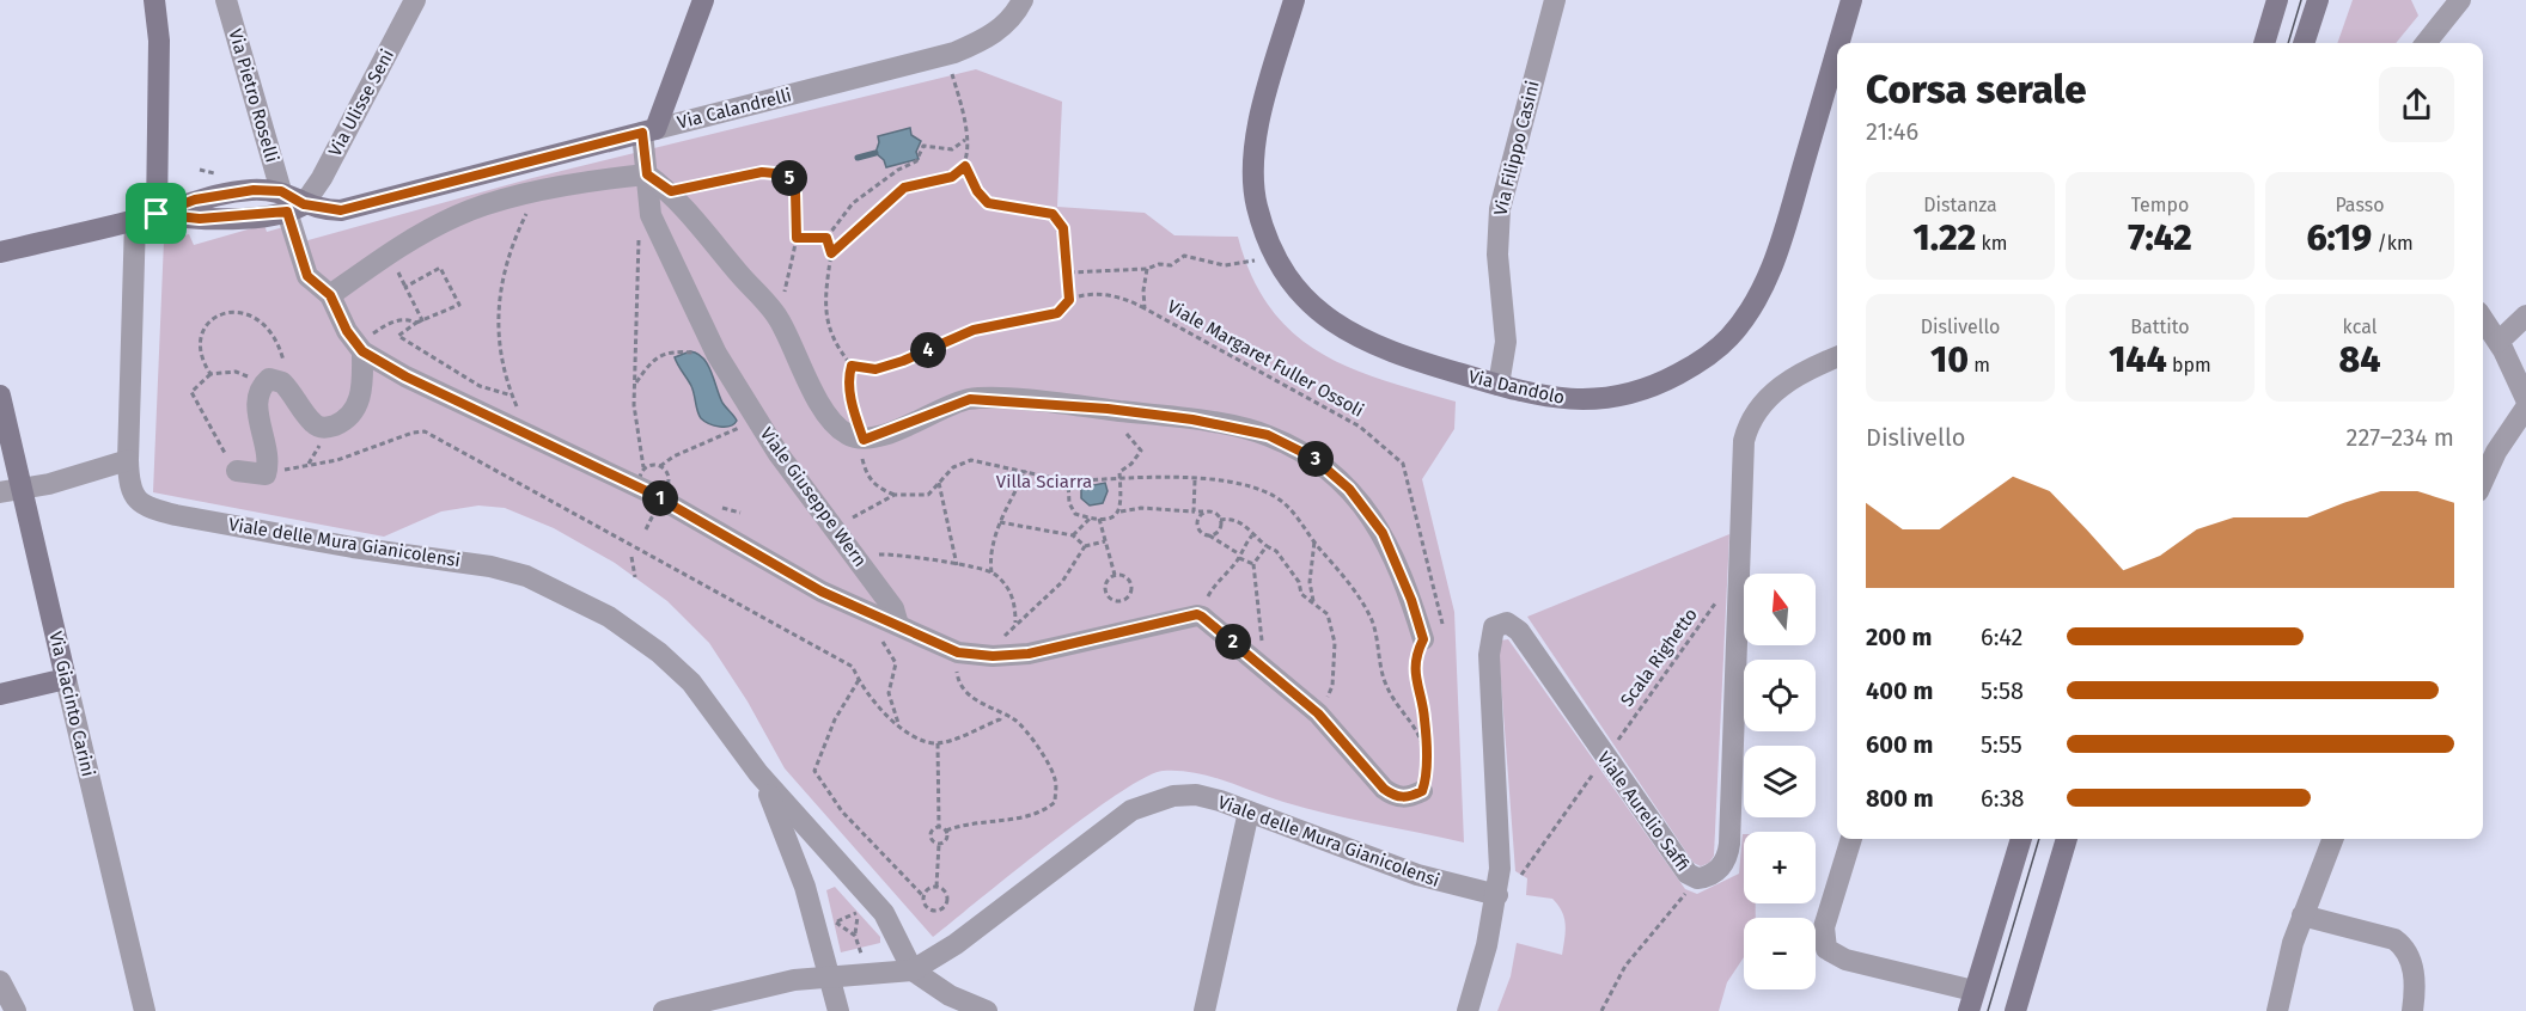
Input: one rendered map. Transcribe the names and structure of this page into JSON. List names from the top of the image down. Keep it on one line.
{"streets":{"street":["Via Pietro Roselli","Via Ulisse Seni","Via Calandrelli","Via Filippo Casini","Via Dandolo","Viale Giuseppe Wern","Viale delle Mura Gianicolensi","Via Giacinto Carini","Viale Aurelio Saffi"],"path":["Viale Margaret Fuller Ossoli","Scala Righetto"]},"crossings":[["Via Pietro Roselli","Via Ulisse Seni"],["Via Pietro Roselli","Via Calandrelli"],["Via Ulisse Seni","Via Calandrelli"],["Via Calandrelli","Viale delle Mura Gianicolensi"],["Via Filippo Casini","Via Dandolo"],["Viale delle Mura Gianicolensi","Viale Aurelio Saffi"]],"parks":["Villa Sciarra"],"north":"top","page":{"heading":["Corsa serale","21:46"],"pins":["5","4","3","1","2"],"stats":[["Distanza","1.22 km"],["Tempo","7:42"],["Passo","6:19 /km"],["Dislivello","10 m"],["Battito","144 bpm"],["kcal","84"]],"chart":["Dislivello","227–234 m"],"map_buttons":["+","−"],"list":[{"name":"200 m","note":"6:42"},{"name":"400 m","note":"5:58"},{"name":"600 m","note":"5:55"},{"name":"800 m","note":"6:38"}]}}
